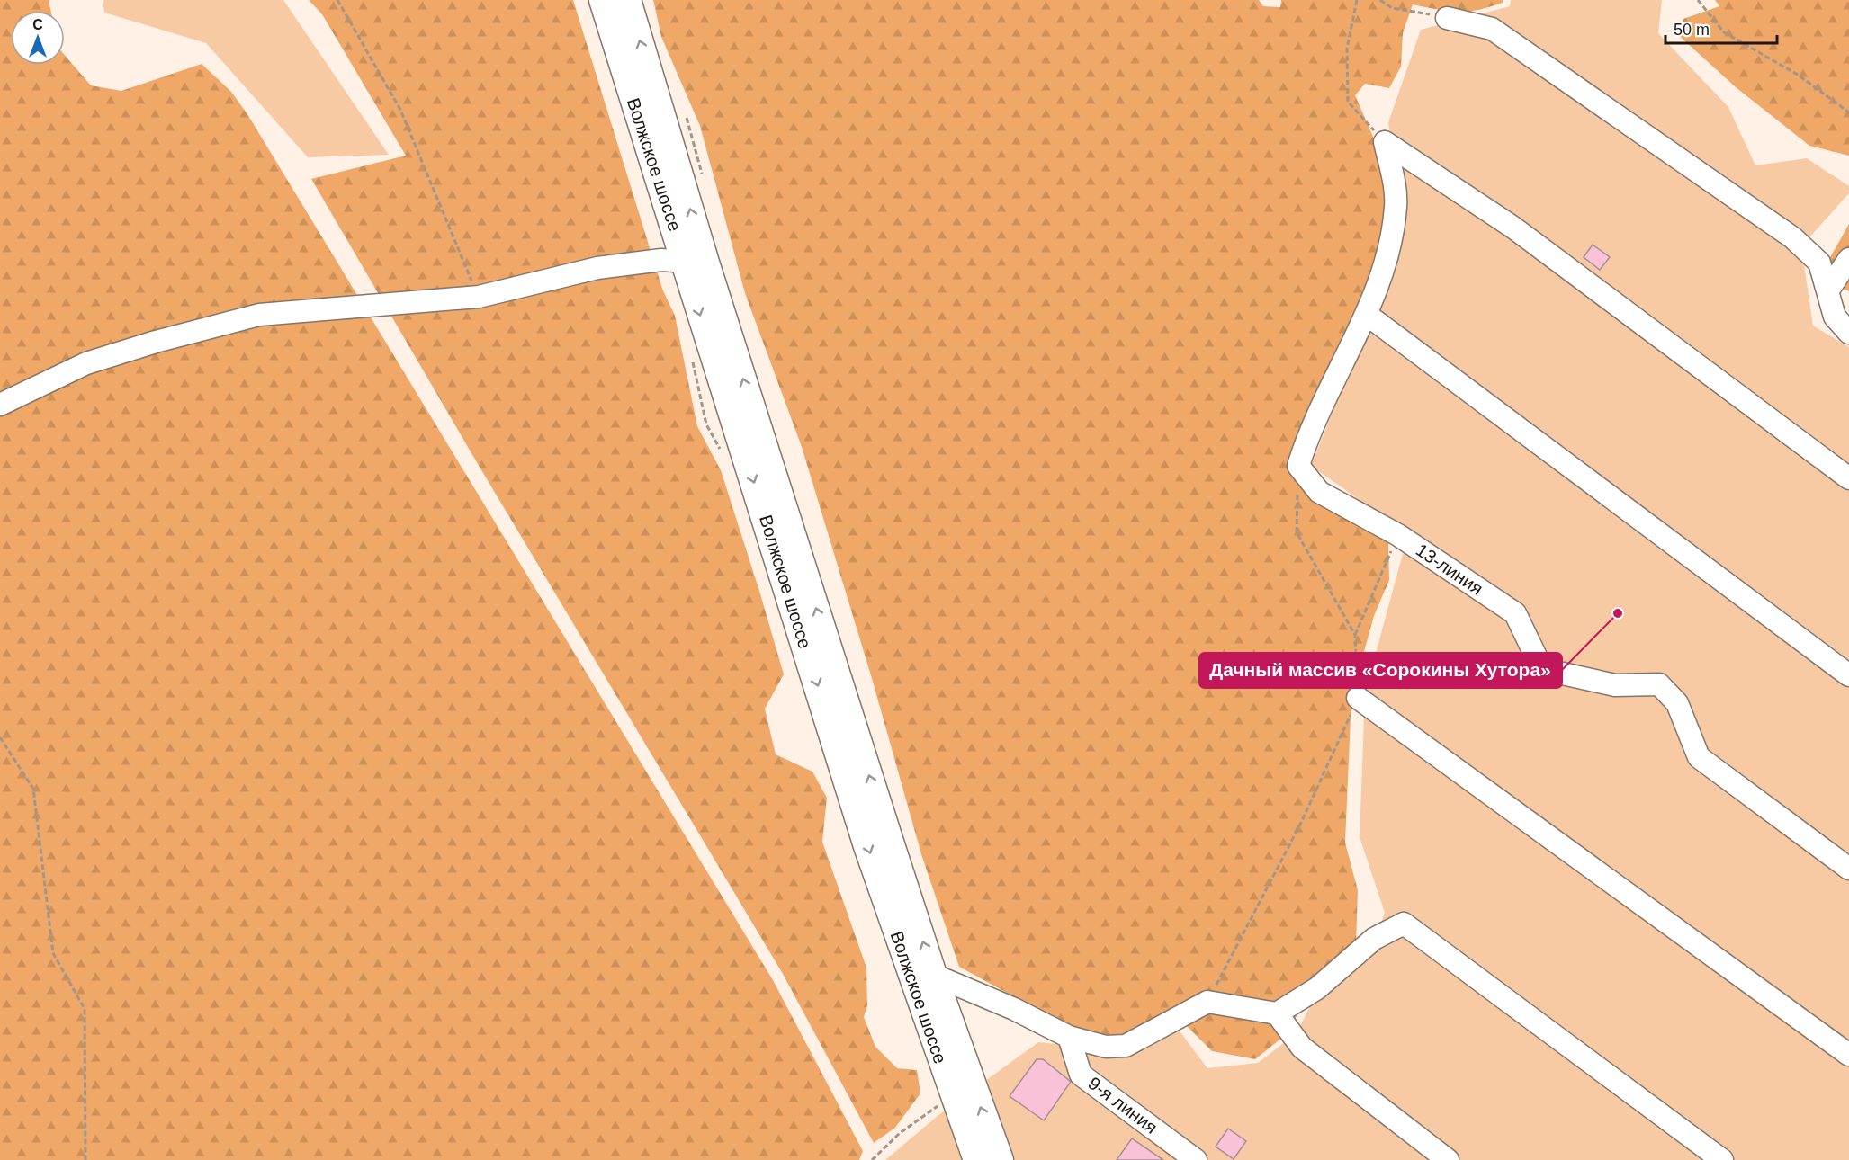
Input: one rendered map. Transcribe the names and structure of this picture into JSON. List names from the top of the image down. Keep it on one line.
{"streets":{"main road":["Волжское шоссе"],"lane":["13-линия","9-я линия"]},"places":["Дачный массив «Сорокины Хутора»"],"scale_bar":"50 m","north":"top"}
